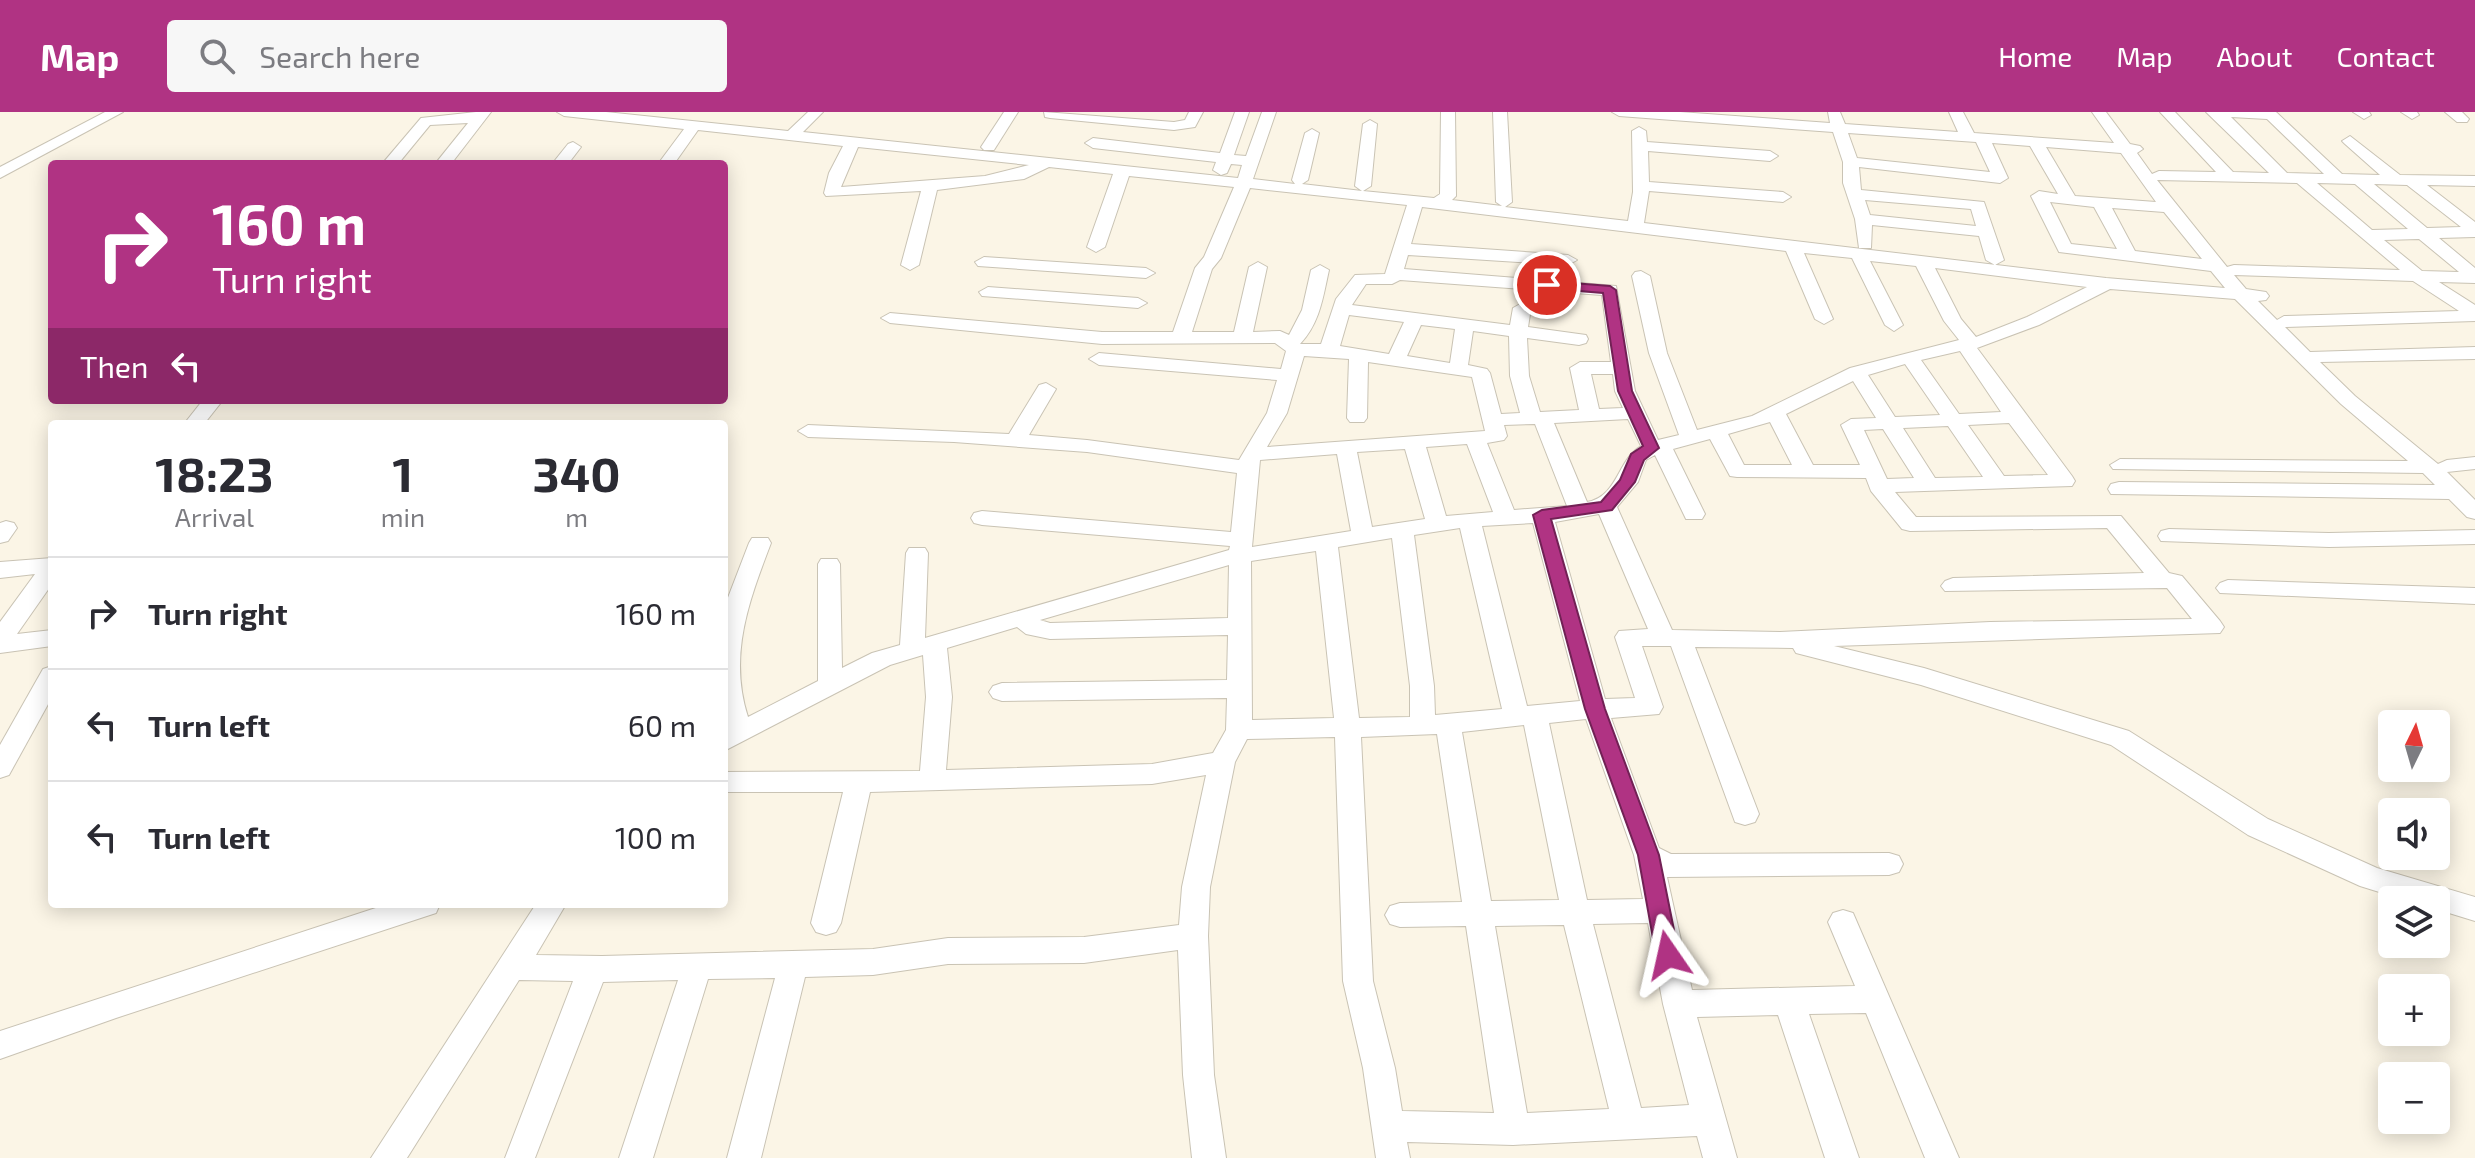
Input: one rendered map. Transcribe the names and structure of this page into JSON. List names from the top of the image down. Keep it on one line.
{"north":"top","page":{"header":"Map","search":"Search here","nav":["Home","Map","About","Contact"],"turn":["160 m","Turn right"],"then":"Then","eta":["18:23","Arrival","1","min","340","m"],"list":[{"name":"Turn right","value":"160 m"},{"name":"Turn left","value":"60 m"},{"name":"Turn left","value":"100 m"}],"map_buttons":["+","−"]}}
